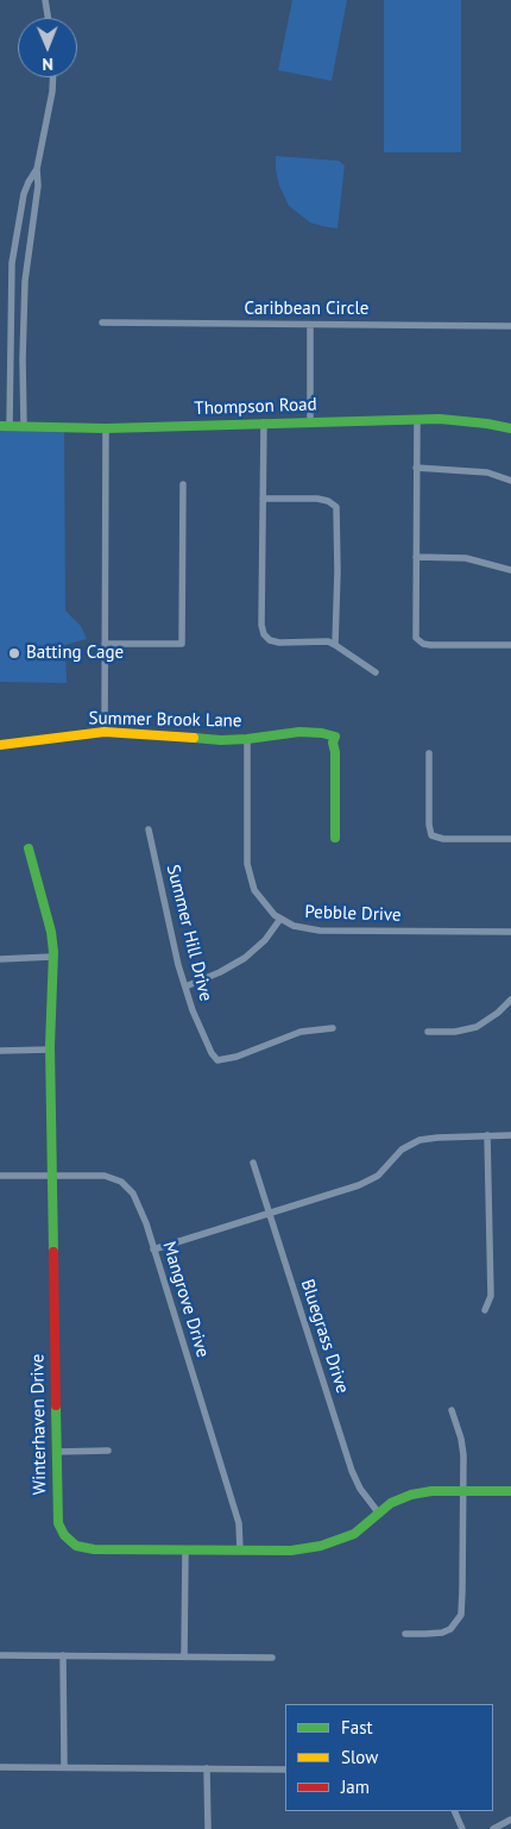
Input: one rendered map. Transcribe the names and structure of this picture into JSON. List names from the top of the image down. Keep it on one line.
{"streets":{"street":["Caribbean Circle","Thompson Road","Summer Brook Lane","Pebble Drive","Summer Hill Drive","Mangrove Drive","Bluegrass Drive","Winterhaven Drive"]},"crossings":[["Summer Brook Lane","Pebble Drive"],["Mangrove Drive","Winterhaven Drive"],["Bluegrass Drive","Winterhaven Drive"]],"places":["Batting Cage"],"legend":["Fast","Slow","Jam"],"north":"bottom"}
